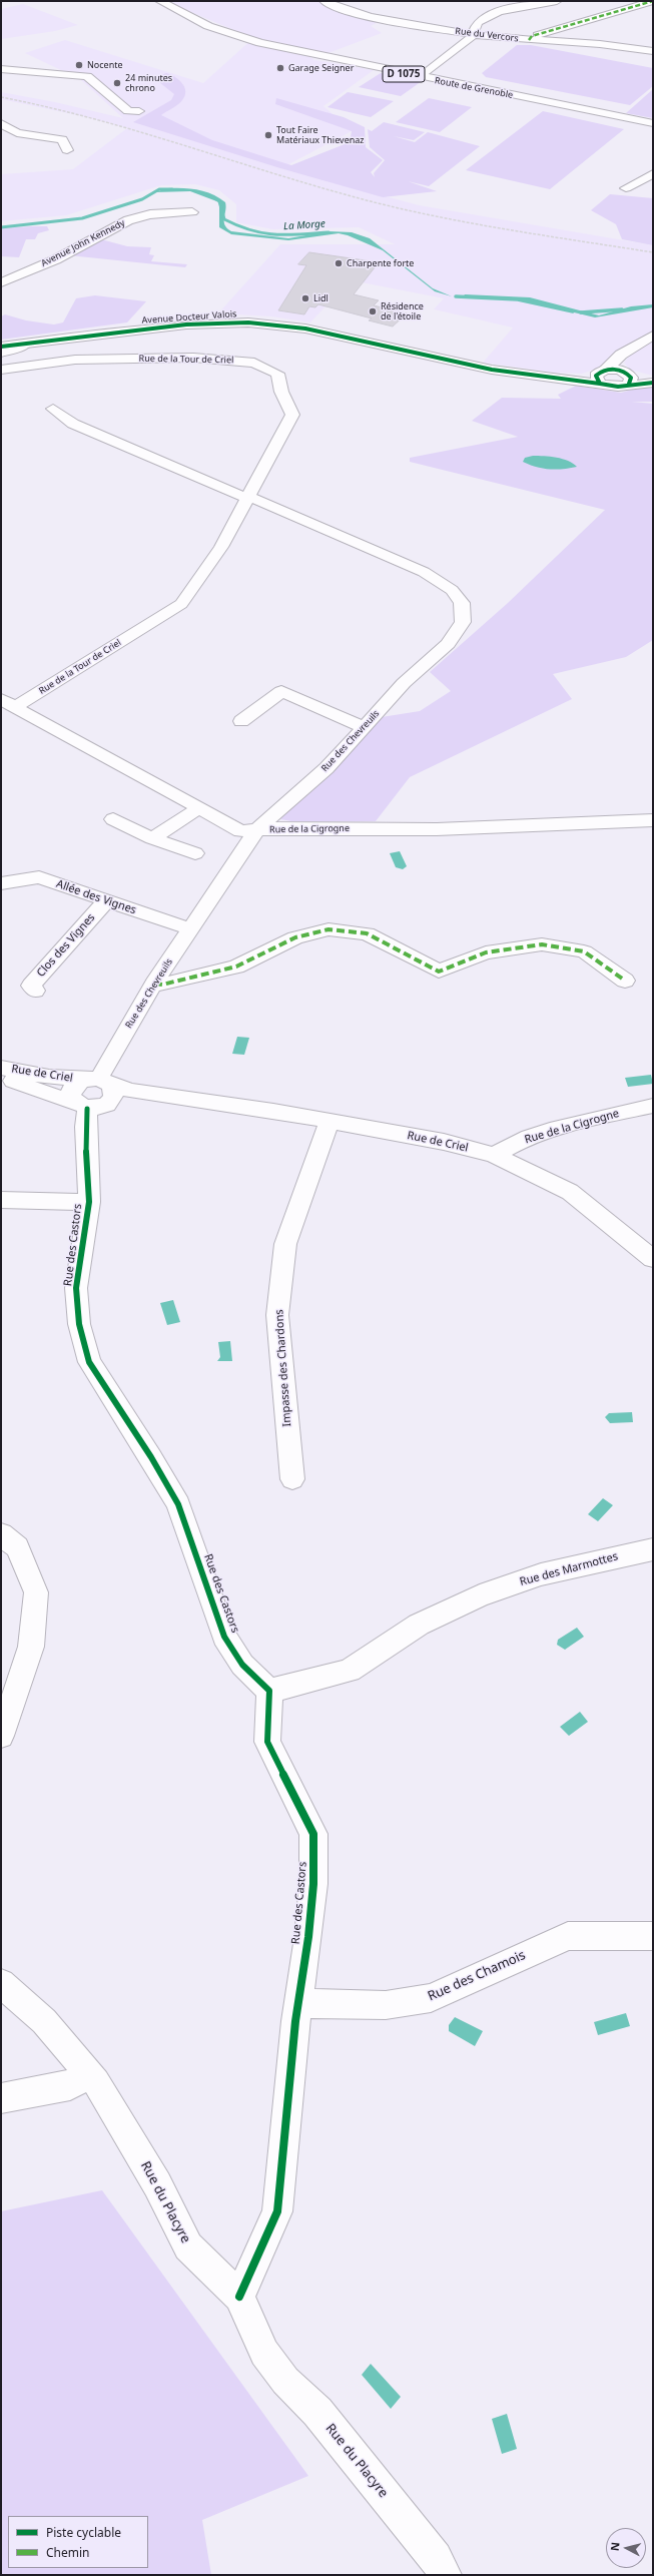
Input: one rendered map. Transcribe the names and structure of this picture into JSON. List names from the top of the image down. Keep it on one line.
{"streets":{"street":["Rue du Vercors","D 1075","Route de Grenoble","Avenue John Kennedy","Avenue Docteur Valois","Rue de la Tour de Criel","Rue des Chevreuils","Rue de la Cigrogne","Allée des Vignes","Clos des Vignes","Rue de Criel","Rue des Castors","Impasse des Chardons","Rue des Marmottes","Rue des Chamois","Rue du Placyre"]},"crossings":[["Rue de la Tour de Criel","Rue des Chevreuils"],["Rue de la Tour de Criel","Rue de la Cigrogne"],["Rue des Chevreuils","Rue de la Cigrogne"],["Rue des Chevreuils","Allée des Vignes"],["Rue des Chevreuils","Rue de Criel"],["Rue des Chevreuils","Rue des Castors"],["Rue de la Cigrogne","Rue de Criel"],["Allée des Vignes","Clos des Vignes"],["Rue de Criel","Rue des Castors"],["Rue de Criel","Impasse des Chardons"],["Rue des Castors","Rue des Marmottes"],["Rue des Castors","Rue des Chamois"],["Rue des Castors","Rue du Placyre"]],"water":["La Morge"],"places":["Nocente","Garage Seigner","24 minutes chrono","Tout Faire Matériaux Thievenaz","Charpente forte","Lidl","Résidence de l'étoile"],"legend":["Piste cyclable","Chemin"],"north":"left"}
